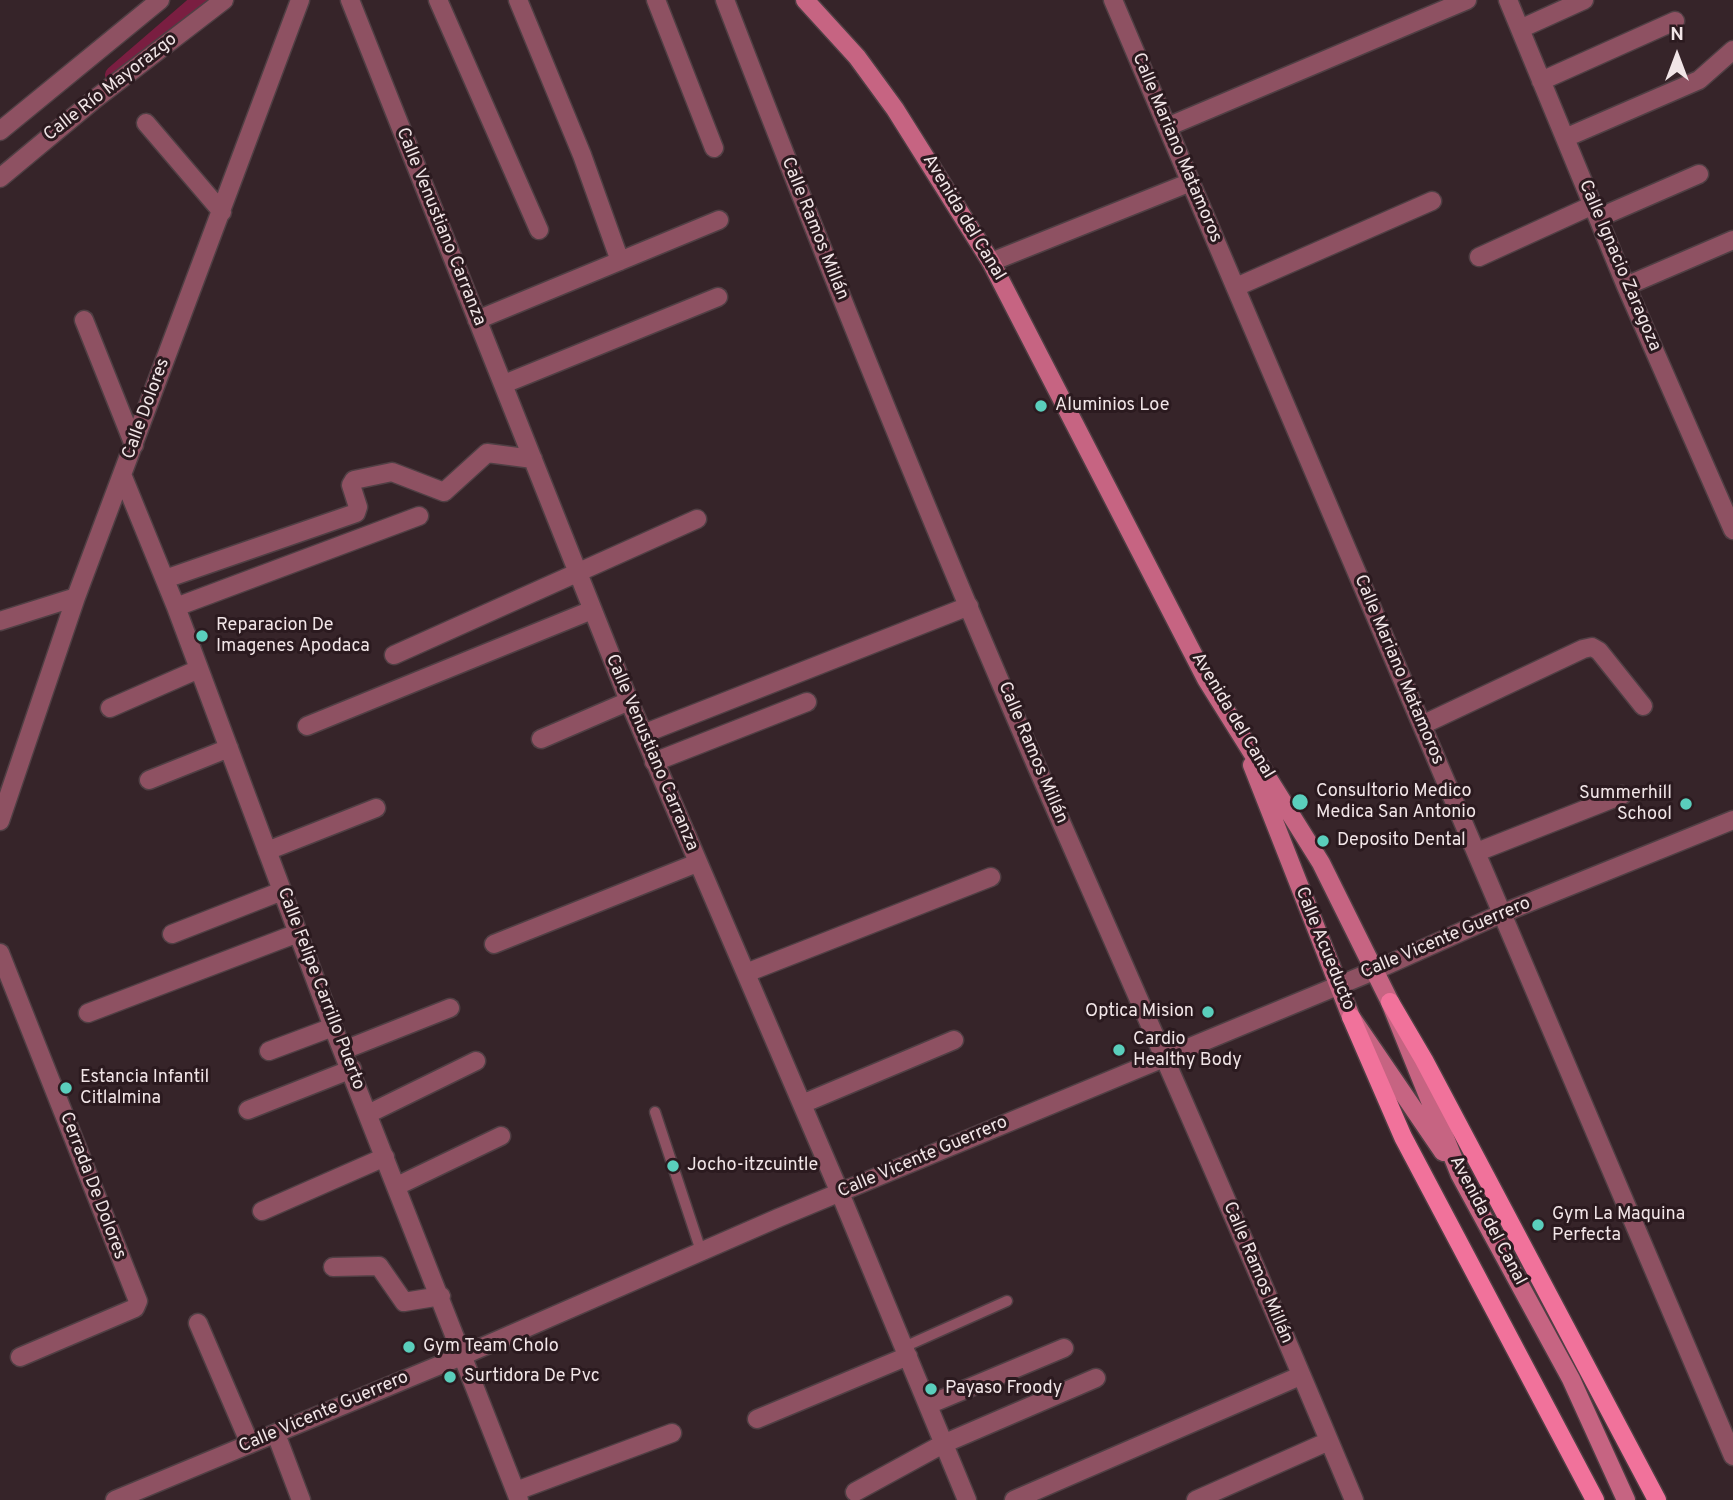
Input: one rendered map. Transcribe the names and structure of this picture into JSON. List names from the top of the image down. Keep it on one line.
{"streets":{"main road":["Avenida del Canal","Calle Acueducto"],"street":["Calle Río Mayorazgo","Calle Mariano Matamoros","Calle Venustiano Carranza","Calle Ramos Millán","Calle Ignacio Zaragoza","Calle Dolores","Calle Vicente Guerrero","Calle Felipe Carrillo Puerto","Cerrada De Dolores"]},"crossings":[["Calle Mariano Matamoros","Calle Vicente Guerrero"],["Avenida del Canal","Calle Vicente Guerrero"],["Avenida del Canal","Calle Acueducto"],["Calle Venustiano Carranza","Calle Vicente Guerrero"],["Calle Ramos Millán","Calle Vicente Guerrero"],["Calle Dolores","Calle Felipe Carrillo Puerto"],["Calle Vicente Guerrero","Calle Acueducto"],["Calle Vicente Guerrero","Calle Felipe Carrillo Puerto"]],"places":["Aluminios Loe","Reparacion De Imagenes Apodaca","Consultorio Medico Medica San Antonio","Summerhill School","Deposito Dental","Optica Mision","Cardio Healthy Body","Estancia Infantil Citlalmina","Jocho-itzcuintle","Gym La Maquina Perfecta","Gym Team Cholo","Surtidora De Pvc","Payaso Froody"],"north":"top"}
